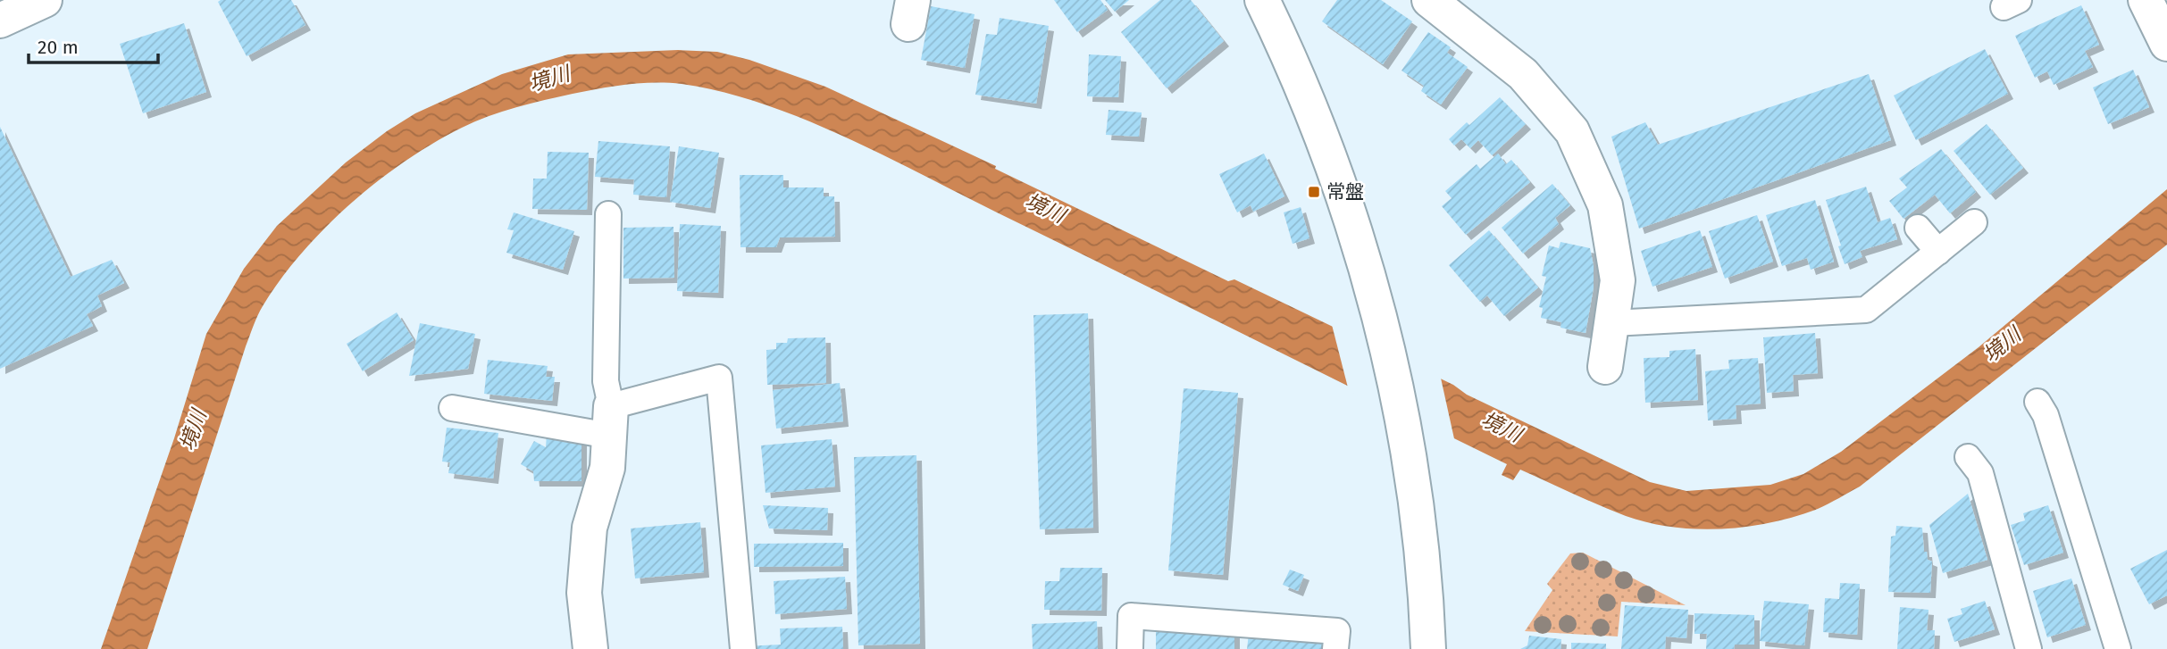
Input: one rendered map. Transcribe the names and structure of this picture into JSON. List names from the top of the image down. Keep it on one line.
{"water":["境川"],"places":{"transit":["常盤"]},"scale_bar":"20 m"}
